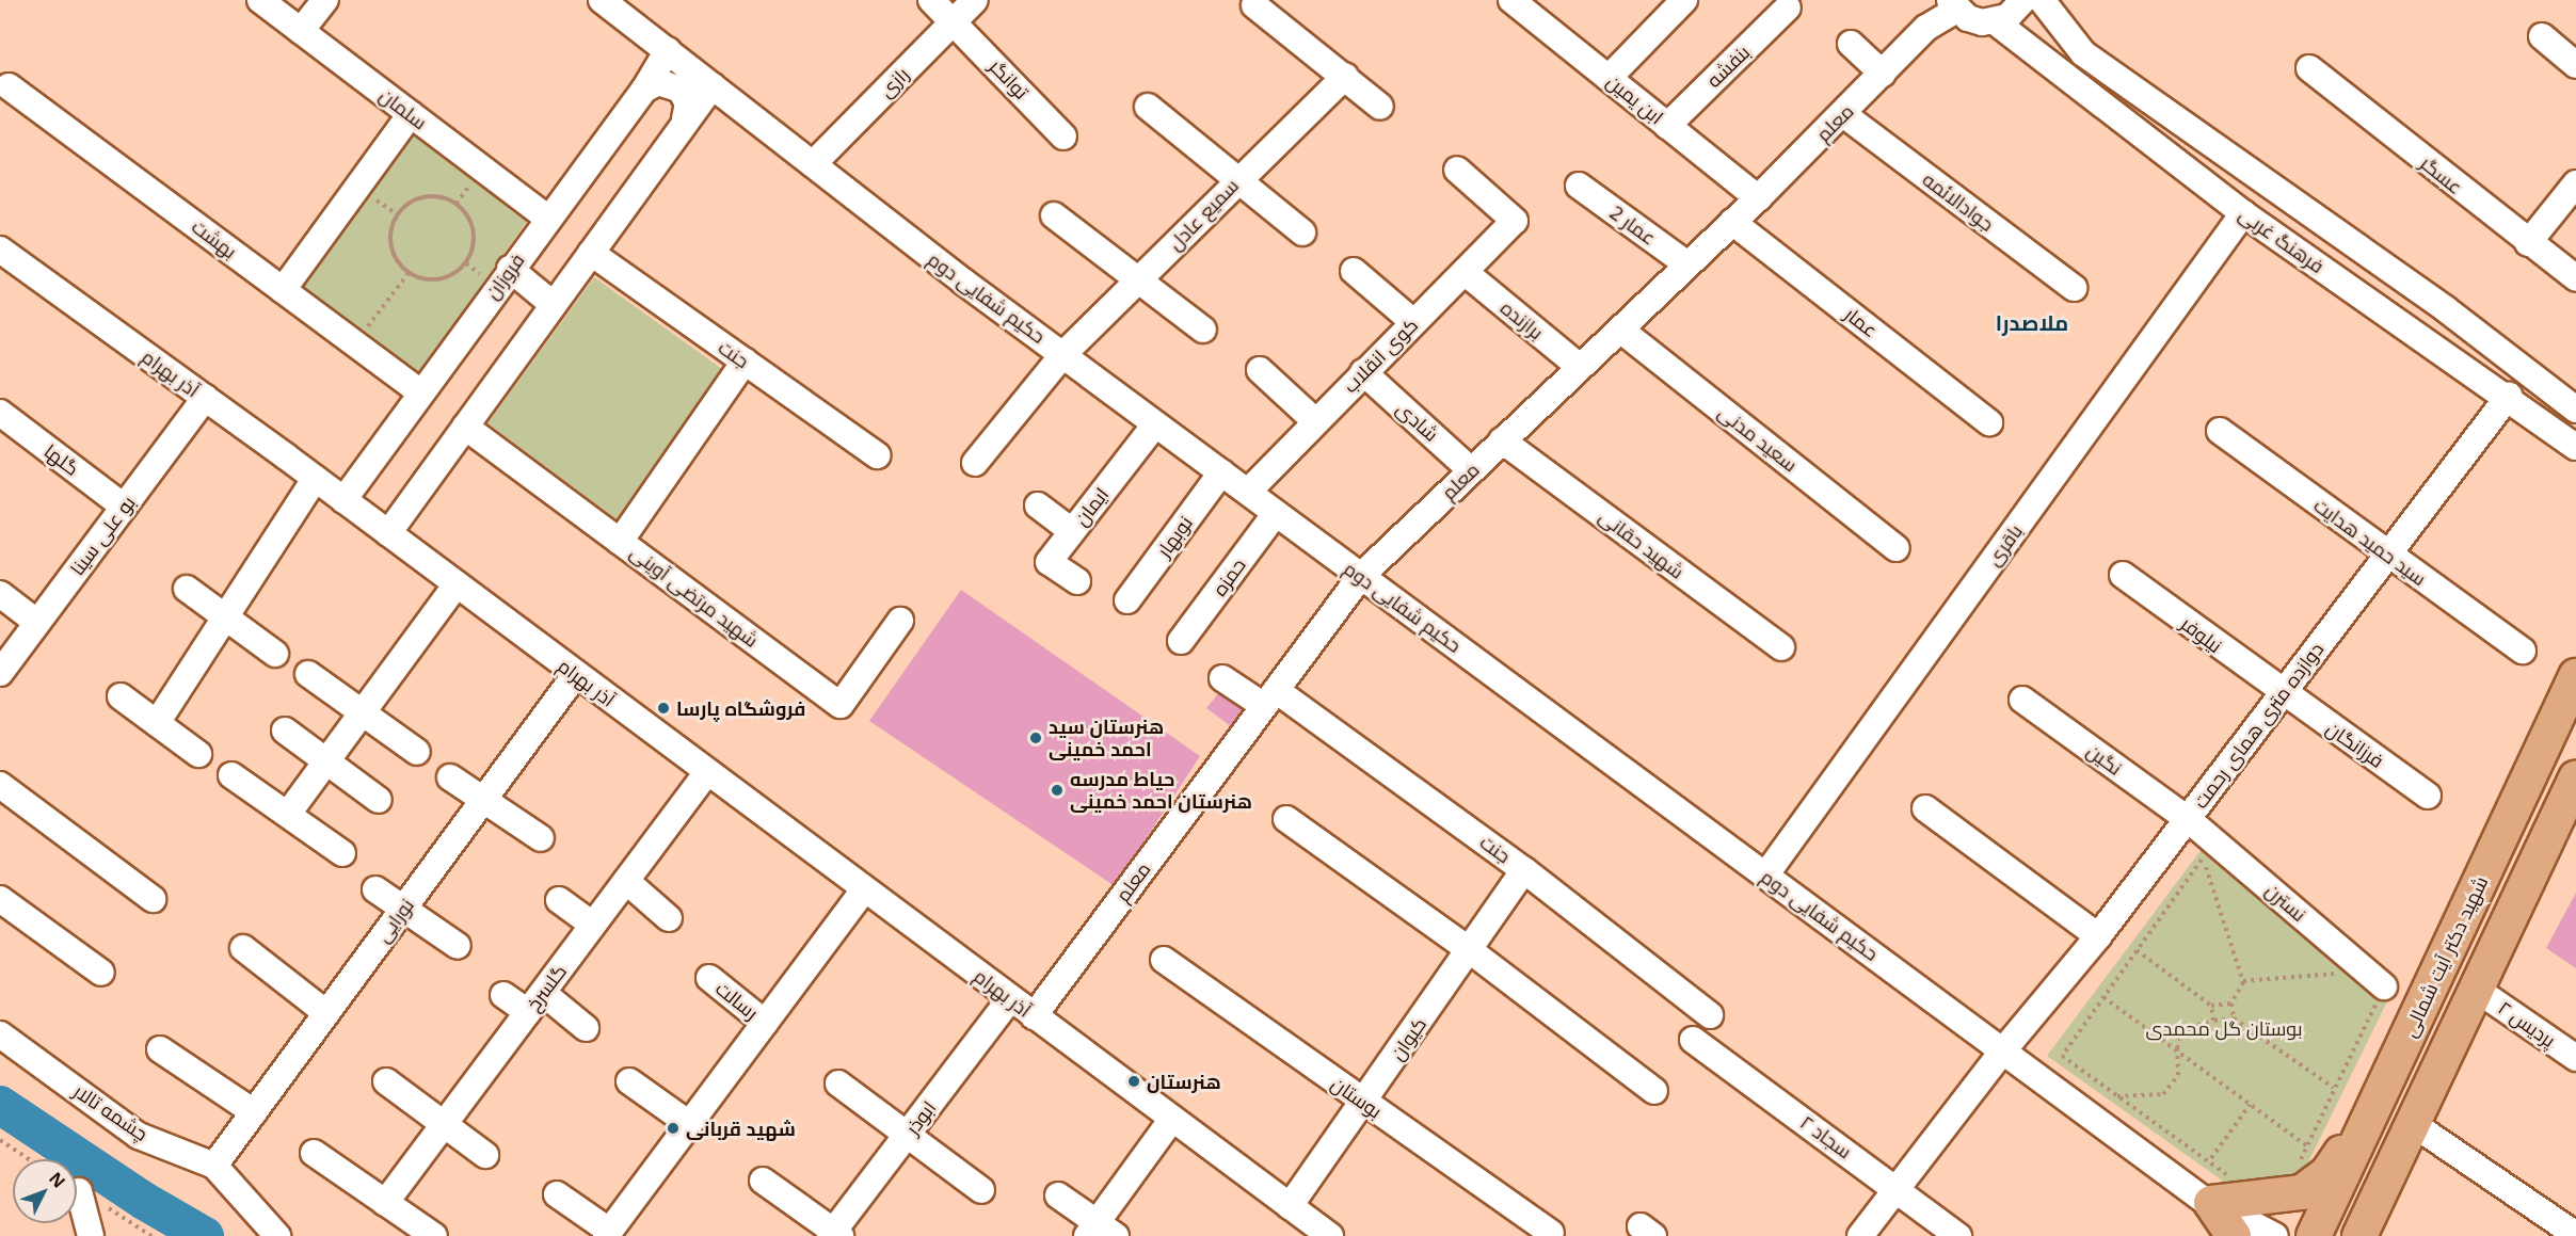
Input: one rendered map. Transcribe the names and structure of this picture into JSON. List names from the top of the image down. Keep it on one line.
{"streets":{"main road":["شهید دکتر آیت شمالی"],"street":["بنفشه","توانگر","رازی","ابن یمین","سلمان","معلم","عسگر","جوادالائمه","سمیع عادل","عمار 2","بهشت","فرهنگ غربی","فروزان","حکیم شفایی دوم","برازنده","عمار","جنت","کوی انقلاب","آذر بهرام","شادی","سعید مدنی","گلها","ایمان","بو علی سینا","نوبهار","سید حمید هدایت","شهید حقانی","باقری","حمزه","شهید مرتضی آوینی","نیلوفر","دوازده متری همای رحمت","فرزانگان","نگین","نسترن","نورایی","گلسرخ","رسالت","پردیس ۲","کیوان","بوستان","چشمه تالار","ابوذر","سجاد ۲"]},"crossings":[["بنفشه","ابن یمین"],["توانگر","رازی"],["رازی","حکیم شفایی دوم"],["ابن یمین","معلم"],["سلمان","فروزان"],["معلم","جوادالائمه"],["معلم","عمار 2"],["معلم","حکیم شفایی دوم"],["معلم","برازنده"],["معلم","عمار"],["معلم","جنت"],["معلم","آذر بهرام"],["معلم","شادی"],["معلم","سعید مدنی"],["معلم","شهید حقانی"],["سمیع عادل","حکیم شفایی دوم"],["بهشت","فروزان"],["فرهنگ غربی","باقری"],["فرهنگ غربی","دوازده متری همای رحمت"],["فروزان","حکیم شفایی دوم"],["فروزان","آذر بهرام"],["حکیم شفایی دوم","کوی انقلاب"],["حکیم شفایی دوم","ایمان"],["حکیم شفایی دوم","نوبهار"],["حکیم شفایی دوم","باقری"],["حکیم شفایی دوم","حمزه"],["حکیم شفایی دوم","دوازده متری همای رحمت"],["برازنده","کوی انقلاب"],["جنت","کیوان"],["کوی انقلاب","شادی"],["آذر بهرام","بو علی سینا"],["آذر بهرام","نورایی"],["آذر بهرام","گلسرخ"],["آذر بهرام","کیوان"],["آذر بهرام","ابوذر"],["گلها","بو علی سینا"],["سید حمید هدایت","دوازده متری همای رحمت"],["نیلوفر","دوازده متری همای رحمت"],["نیلوفر","فرزانگان"],["دوازده متری همای رحمت","فرزانگان"],["دوازده متری همای رحمت","نگین"],["دوازده متری همای رحمت","نسترن"],["دوازده متری همای رحمت","سجاد ۲"],["نگین","نسترن"],["نورایی","چشمه تالار"],["کیوان","بوستان"]],"districts":["ملاصدرا"],"parks":["بوستان گل محمدی"],"places":["فروشگاه پارسا","هنرستان سید احمد خمینی","حیاط مدرسه هنرستان احمد خمینی","هنرستان","شهید قربانی"],"north":"top right"}
